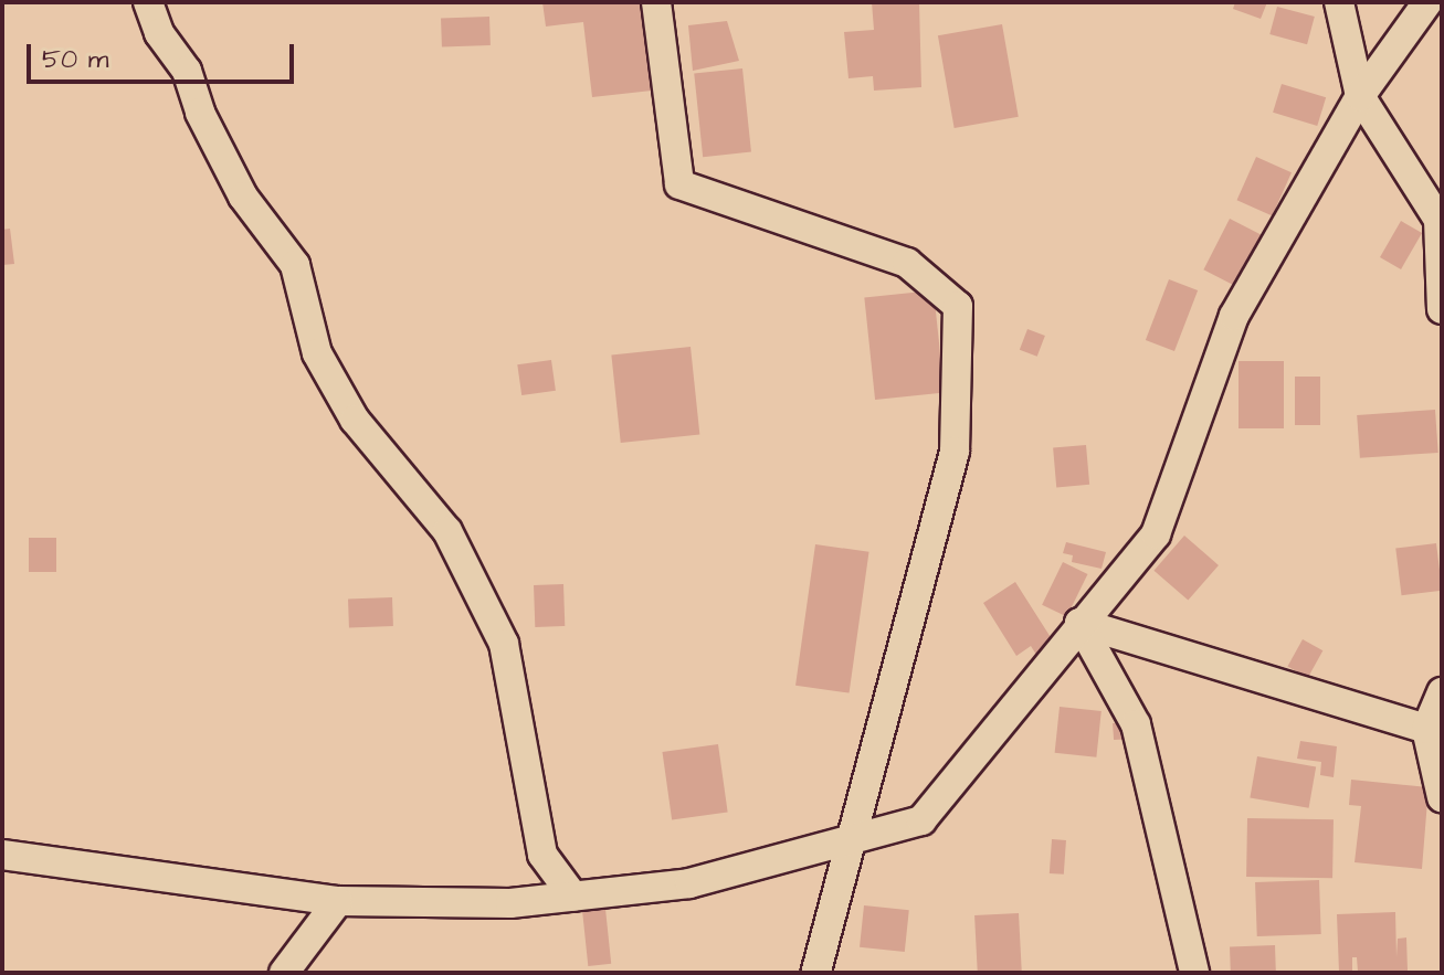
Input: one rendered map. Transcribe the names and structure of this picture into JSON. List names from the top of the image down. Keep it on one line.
{"scale_bar":"50 m"}
